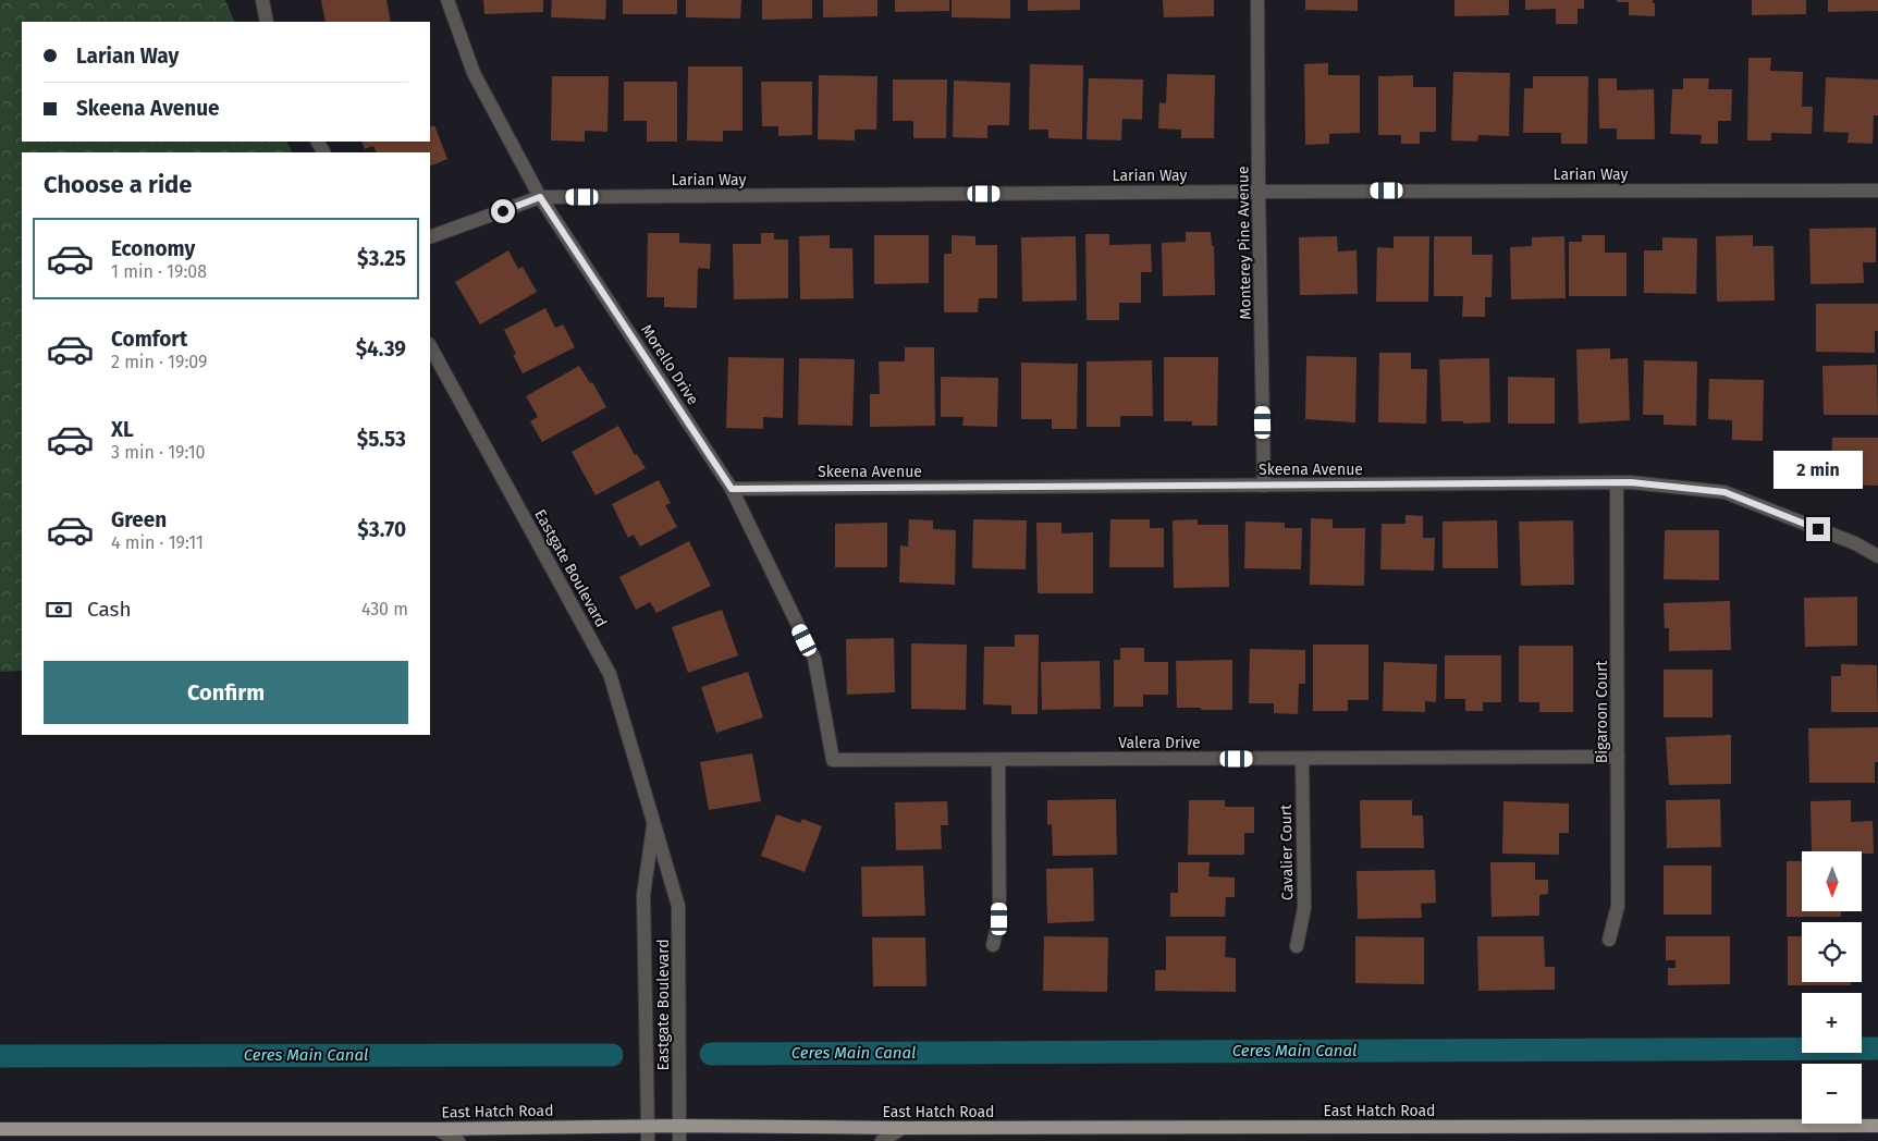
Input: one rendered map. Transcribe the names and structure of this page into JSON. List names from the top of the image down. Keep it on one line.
{"streets":{"main road":["East Hatch Road"],"street":["Larian Way","Monterey Pine Avenue","Morello Drive","Skeena Avenue","Eastgate Boulevard","Bigaroon Court","Valera Drive","Cavalier Court"]},"crossings":[["Larian Way","Monterey Pine Avenue"],["Larian Way","Morello Drive"],["Monterey Pine Avenue","Skeena Avenue"],["Morello Drive","Skeena Avenue"],["Morello Drive","Valera Drive"],["Skeena Avenue","Bigaroon Court"],["Eastgate Boulevard","East Hatch Road"],["Bigaroon Court","Valera Drive"],["Valera Drive","Cavalier Court"]],"water":["Ceres Main Canal"],"north":"bottom","page":{"banner":["Larian Way","Skeena Avenue"],"heading":"Choose a ride","list":[{"name":"Economy","note":"1 min · 19:08","value":"$3.25"},{"name":"Comfort","note":"2 min · 19:09","value":"$4.39"},{"name":"XL","note":"3 min · 19:10","value":"$5.53"},{"name":"Green","note":"4 min · 19:11","value":"$3.70"}],"bubble":"2 min","pay":["Cash","430 m"],"buttons":"Confirm","map_buttons":["+","−"]}}
